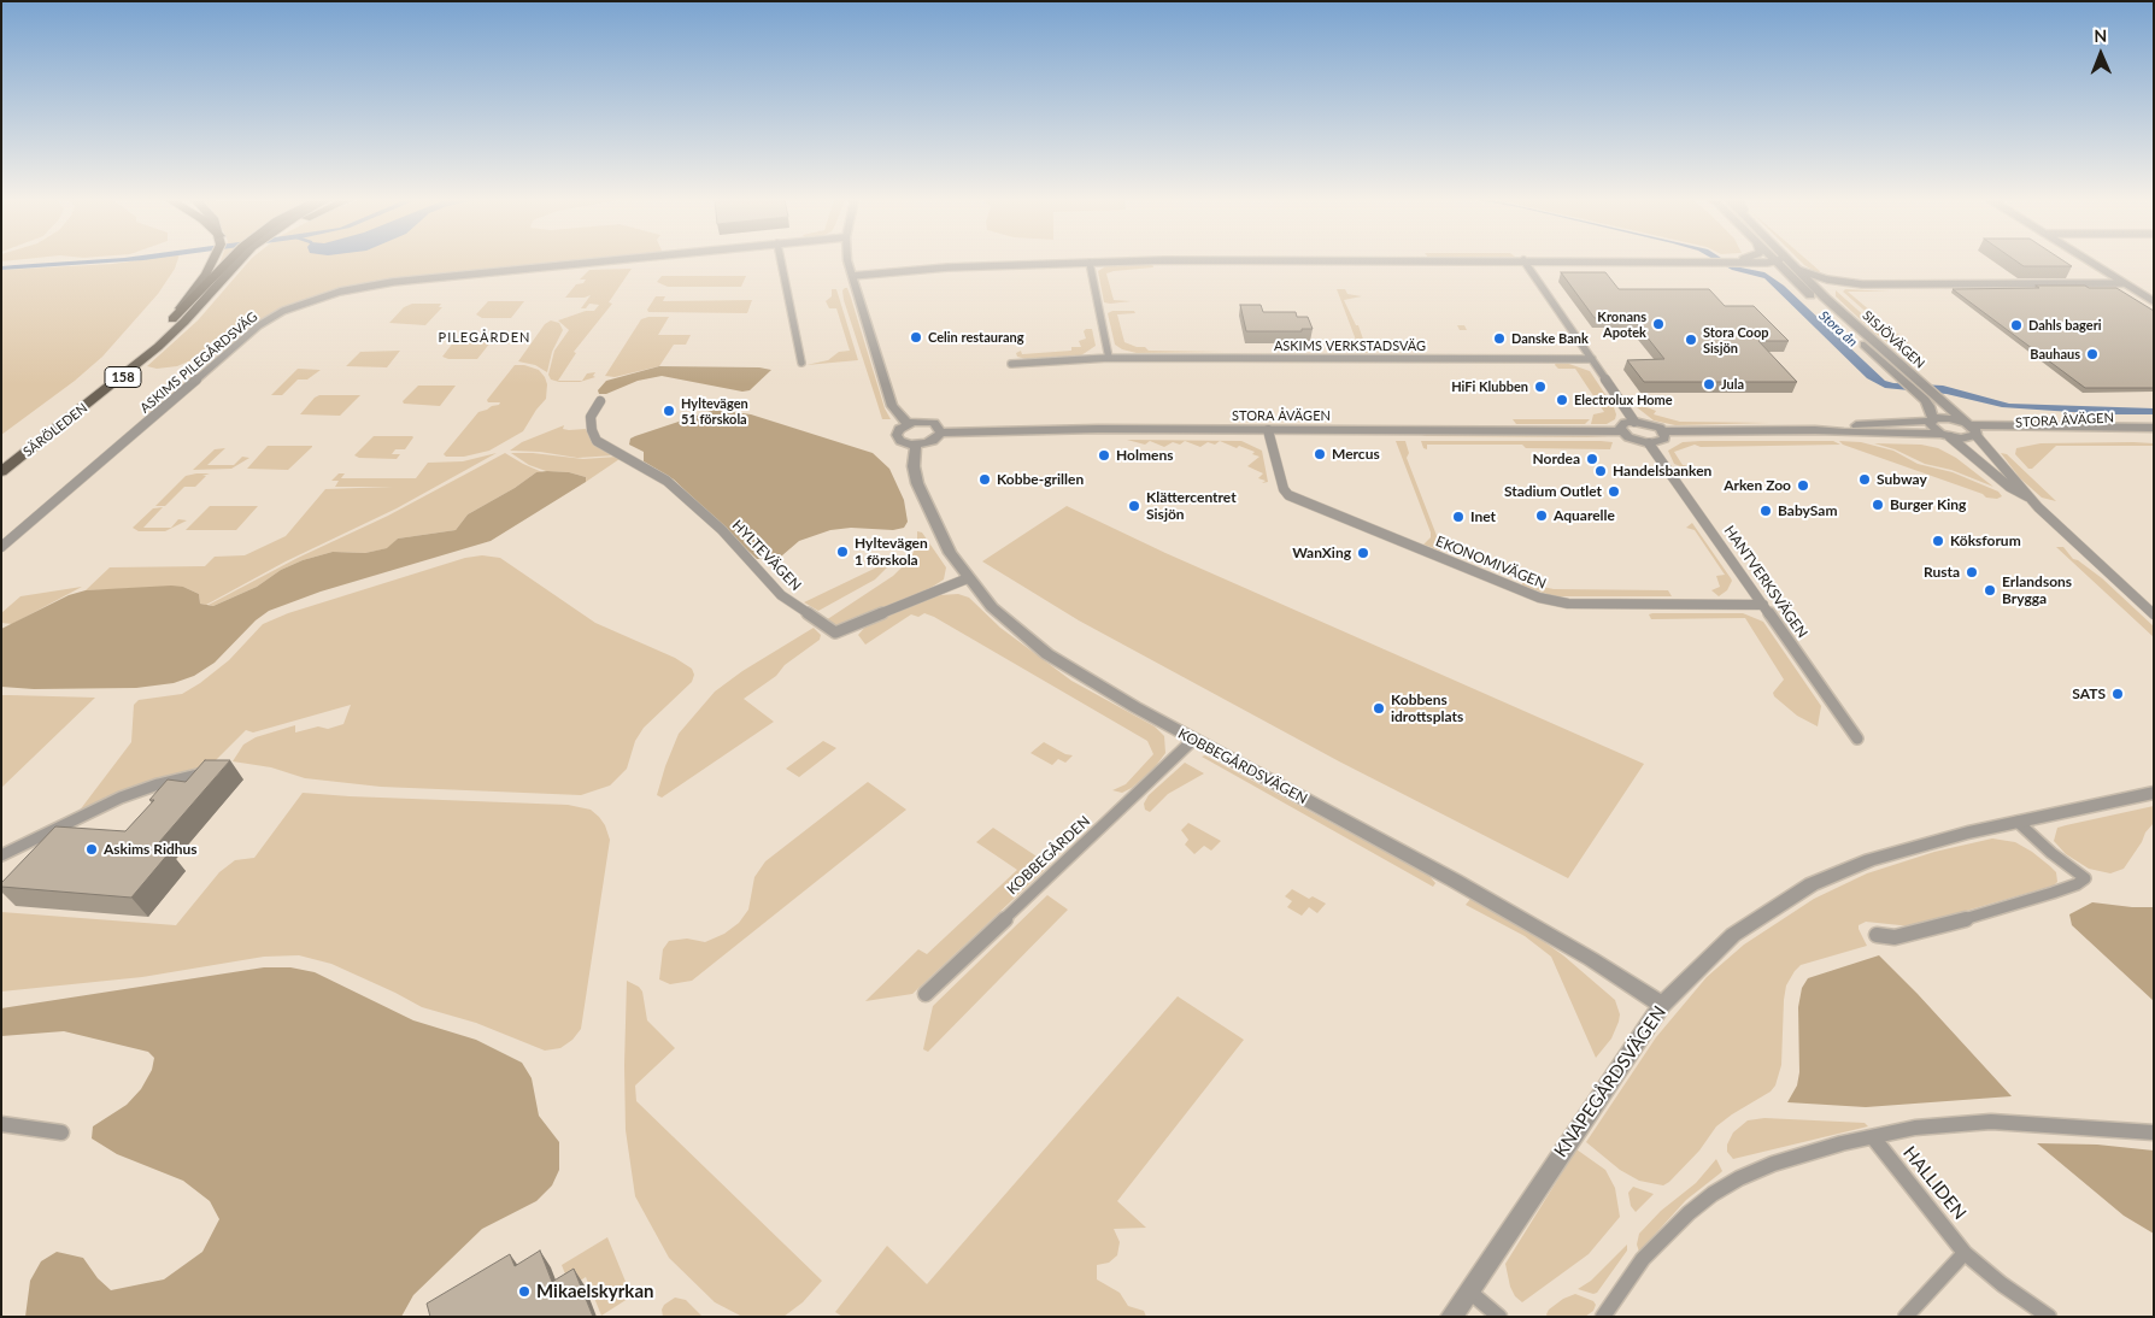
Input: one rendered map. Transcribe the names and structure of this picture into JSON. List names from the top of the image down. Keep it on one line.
{"streets":{"main road":["158","SÄRÖLEDEN"],"street":["SISJÖVÄGEN","ASKIMS VERKSTADSVÄG","ASKIMS PILEGÅRDSVÄG","STORA ÅVÄGEN","HYLTEVÄGEN","EKONOMIVÄGEN","HANTVERKSVÄGEN","KOBBEGÅRDSVÄGEN","KOBBEGÅRDEN","KNAPEGÅRDSVÄGEN","HALLIDEN"]},"crossings":[["SISJÖVÄGEN","STORA ÅVÄGEN"],["STORA ÅVÄGEN","EKONOMIVÄGEN"],["STORA ÅVÄGEN","HANTVERKSVÄGEN"],["HYLTEVÄGEN","KOBBEGÅRDSVÄGEN"],["EKONOMIVÄGEN","HANTVERKSVÄGEN"],["KOBBEGÅRDSVÄGEN","KOBBEGÅRDEN"],["KOBBEGÅRDSVÄGEN","KNAPEGÅRDSVÄGEN"]],"districts":["PILEGÅRDEN"],"water":["Stora ån"],"places":["Kronans Apotek","Dahls bageri","Celin restaurang","Danske Bank","Stora Coop Sisjön","Bauhaus","Jula","HiFi Klubben","Electrolux Home","Hyltevägen 51 förskola","Mercus","Holmens","Nordea","Handelsbanken","Kobbe-grillen","Subway","Arken Zoo","Stadium Outlet","Burger King","Klättercentret Sisjön","BabySam","Aquarelle","Inet","Köksforum","Hyltevägen 1 förskola","WanXing","Rusta","Erlandsons Brygga","SATS","Kobbens idrottsplats","Askims Ridhus","Mikaelskyrkan"],"north":"top"}
